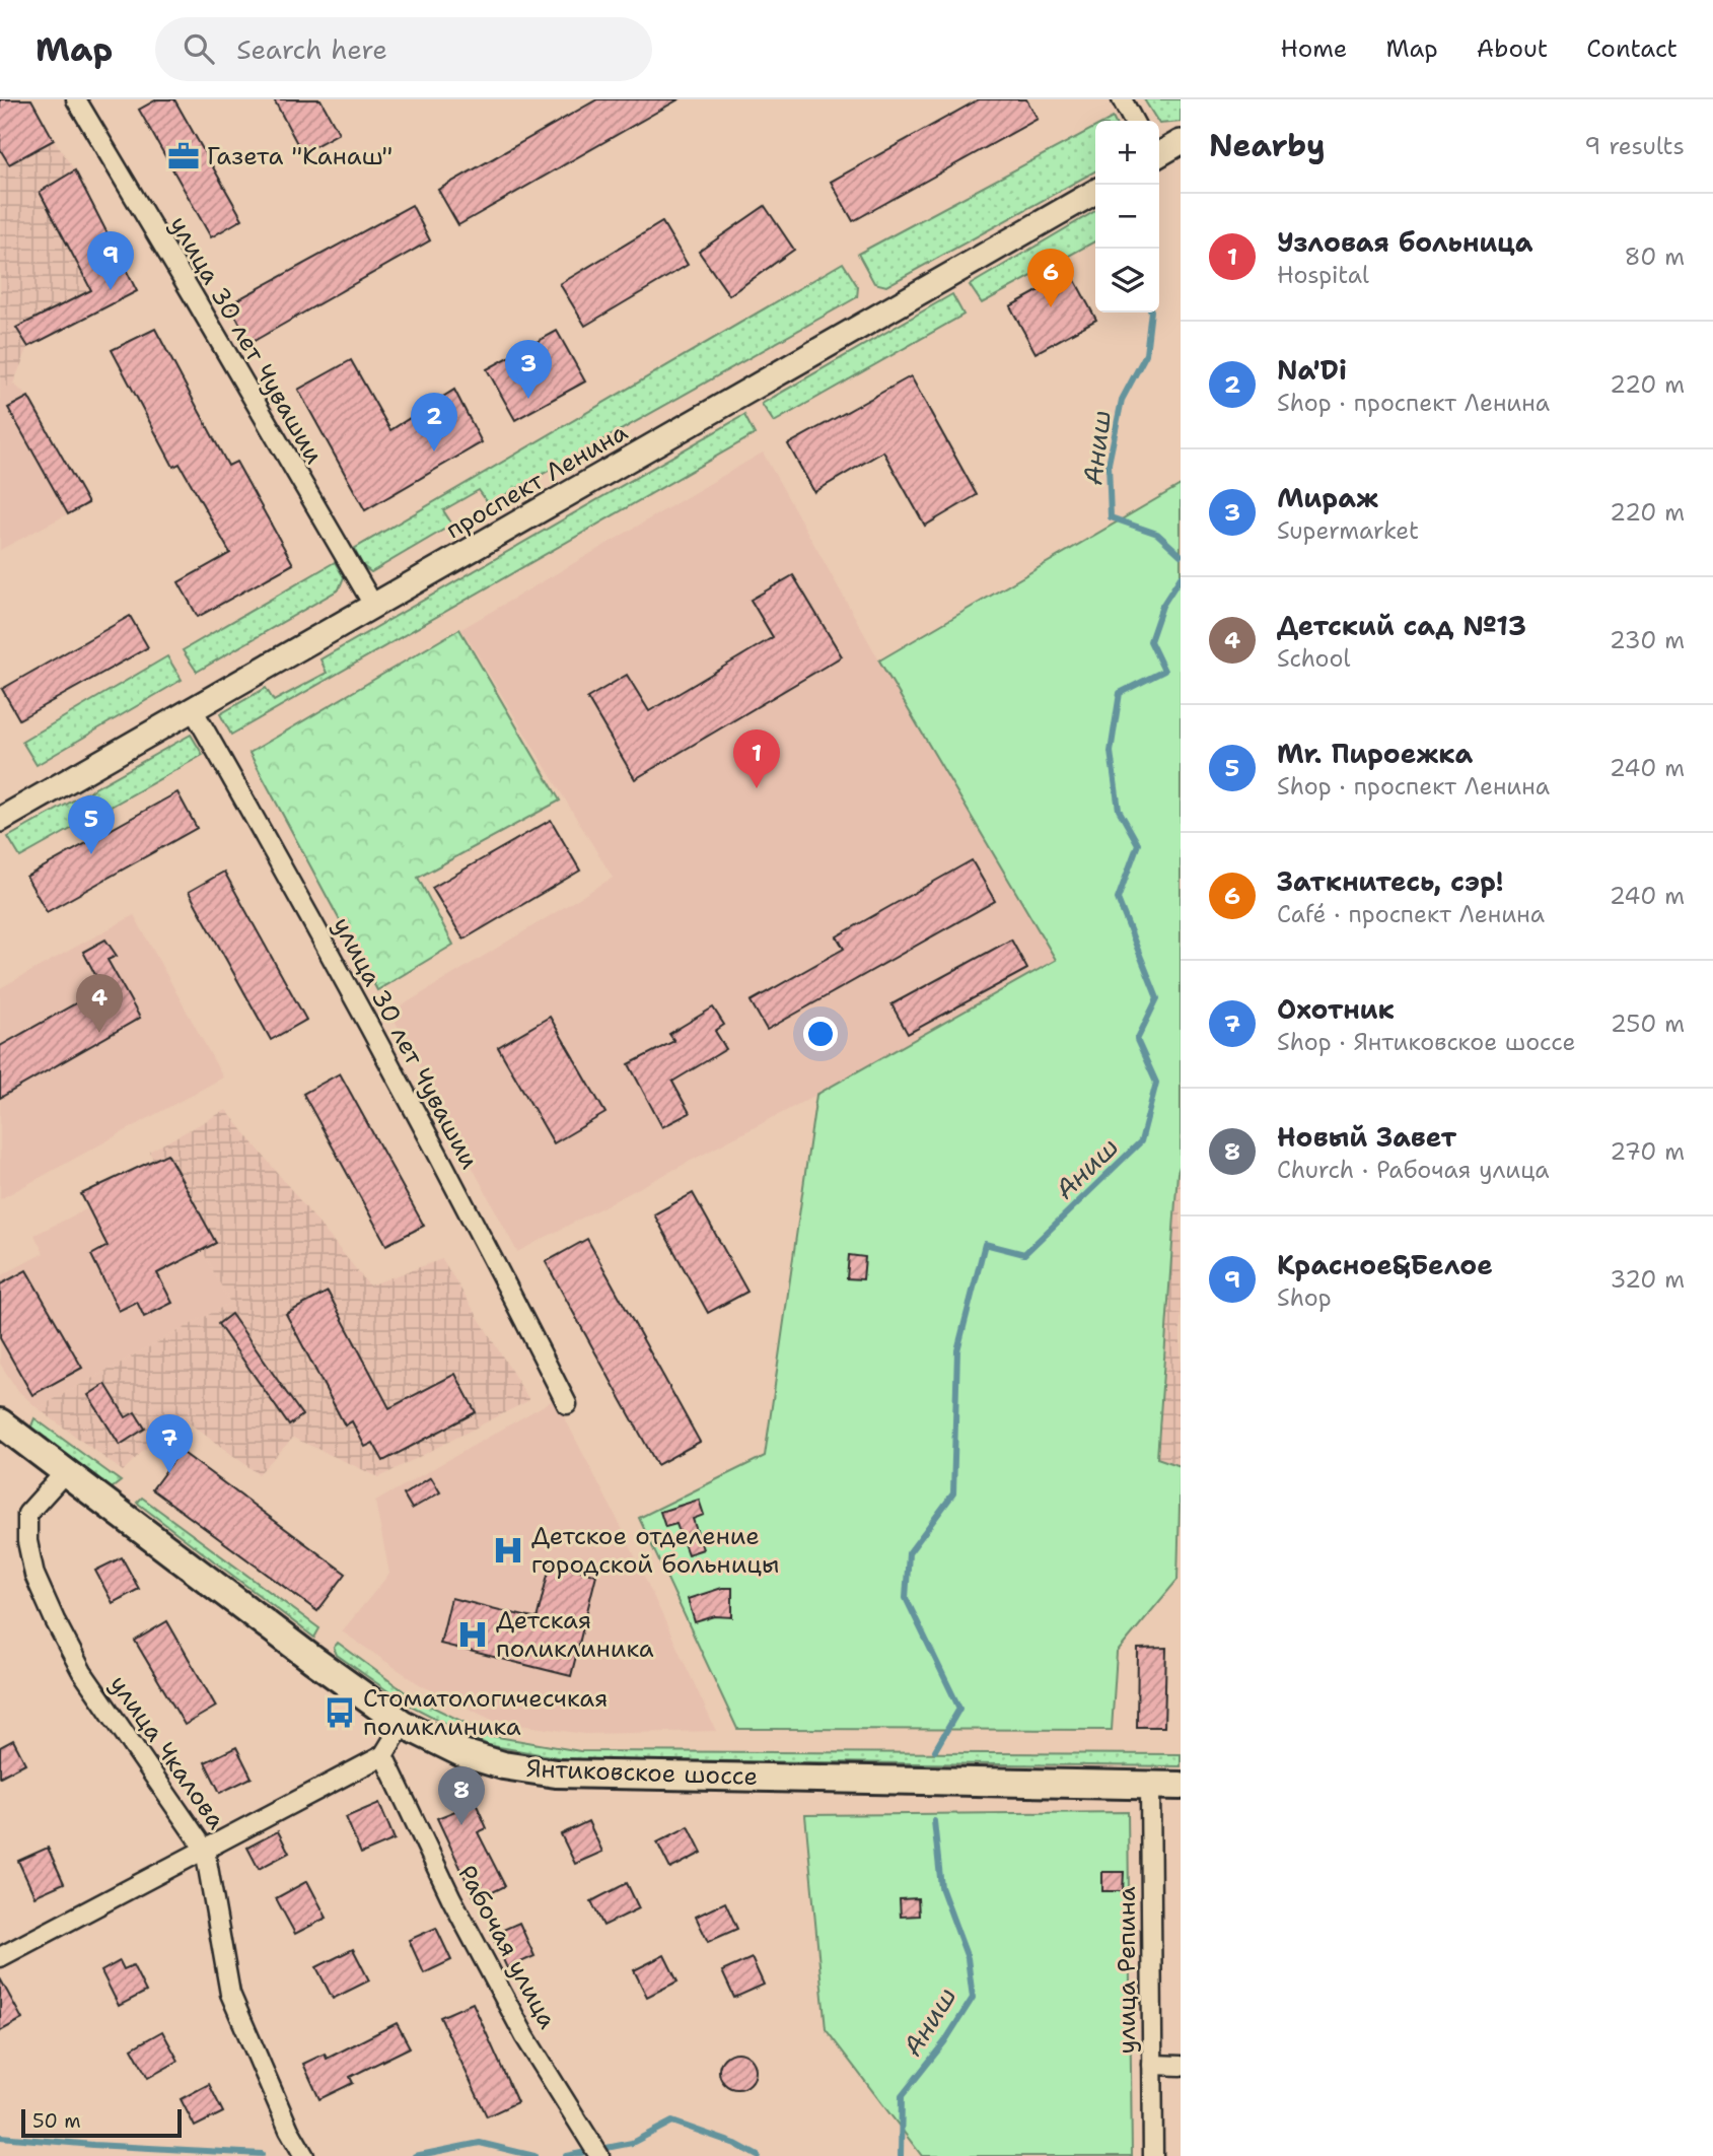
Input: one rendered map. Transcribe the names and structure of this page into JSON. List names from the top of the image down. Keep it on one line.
{"streets":{"main road":["Янтиковское шоссе"],"street":["улица 30 лет Чувашии","проспект Ленина","улица Чкалова","Рабочая улица","улица Репина"]},"crossings":[["улица 30 лет Чувашии","проспект Ленина"],["улица Чкалова","Янтиковское шоссе"],["Янтиковское шоссе","улица Репина"]],"water":["Аниш"],"places":{"office":["Газета \"Канаш\""],"hospital":["Детское отделение городской больницы","Детская поликлиника"],"bus stop":["Стоматологичесчкая поликлиника"]},"scale_bar":"50 m","page":{"header":"Map","search":"Search here","nav":["Home","Map","About","Contact"],"heading":["Nearby","9 results"],"map_buttons":["+","−"],"list":[{"mark":"1","name":"Узловая больница","note":"Hospital","value":"80 m"},{"mark":"2","name":"Na'Di","note":"Shop · проспект Ленина","value":"220 m"},{"mark":"3","name":"Мираж","note":"Supermarket","value":"220 m"},{"mark":"4","name":"Детский сад №13","note":"School","value":"230 m"},{"mark":"5","name":"Mr. Пироежка","note":"Shop · проспект Ленина","value":"240 m"},{"mark":"6","name":"Заткнитесь, сэр!","note":"Café · проспект Ленина","value":"240 m"},{"mark":"7","name":"Охотник","note":"Shop · Янтиковское шоссе","value":"250 m"},{"mark":"8","name":"Новый Завет","note":"Church · Рабочая улица","value":"270 m"},{"mark":"9","name":"Красное&Белое","note":"Shop","value":"320 m"}],"pins":["9","6","3","2","1","5","4","7","8"],"scale":"50 m"}}
